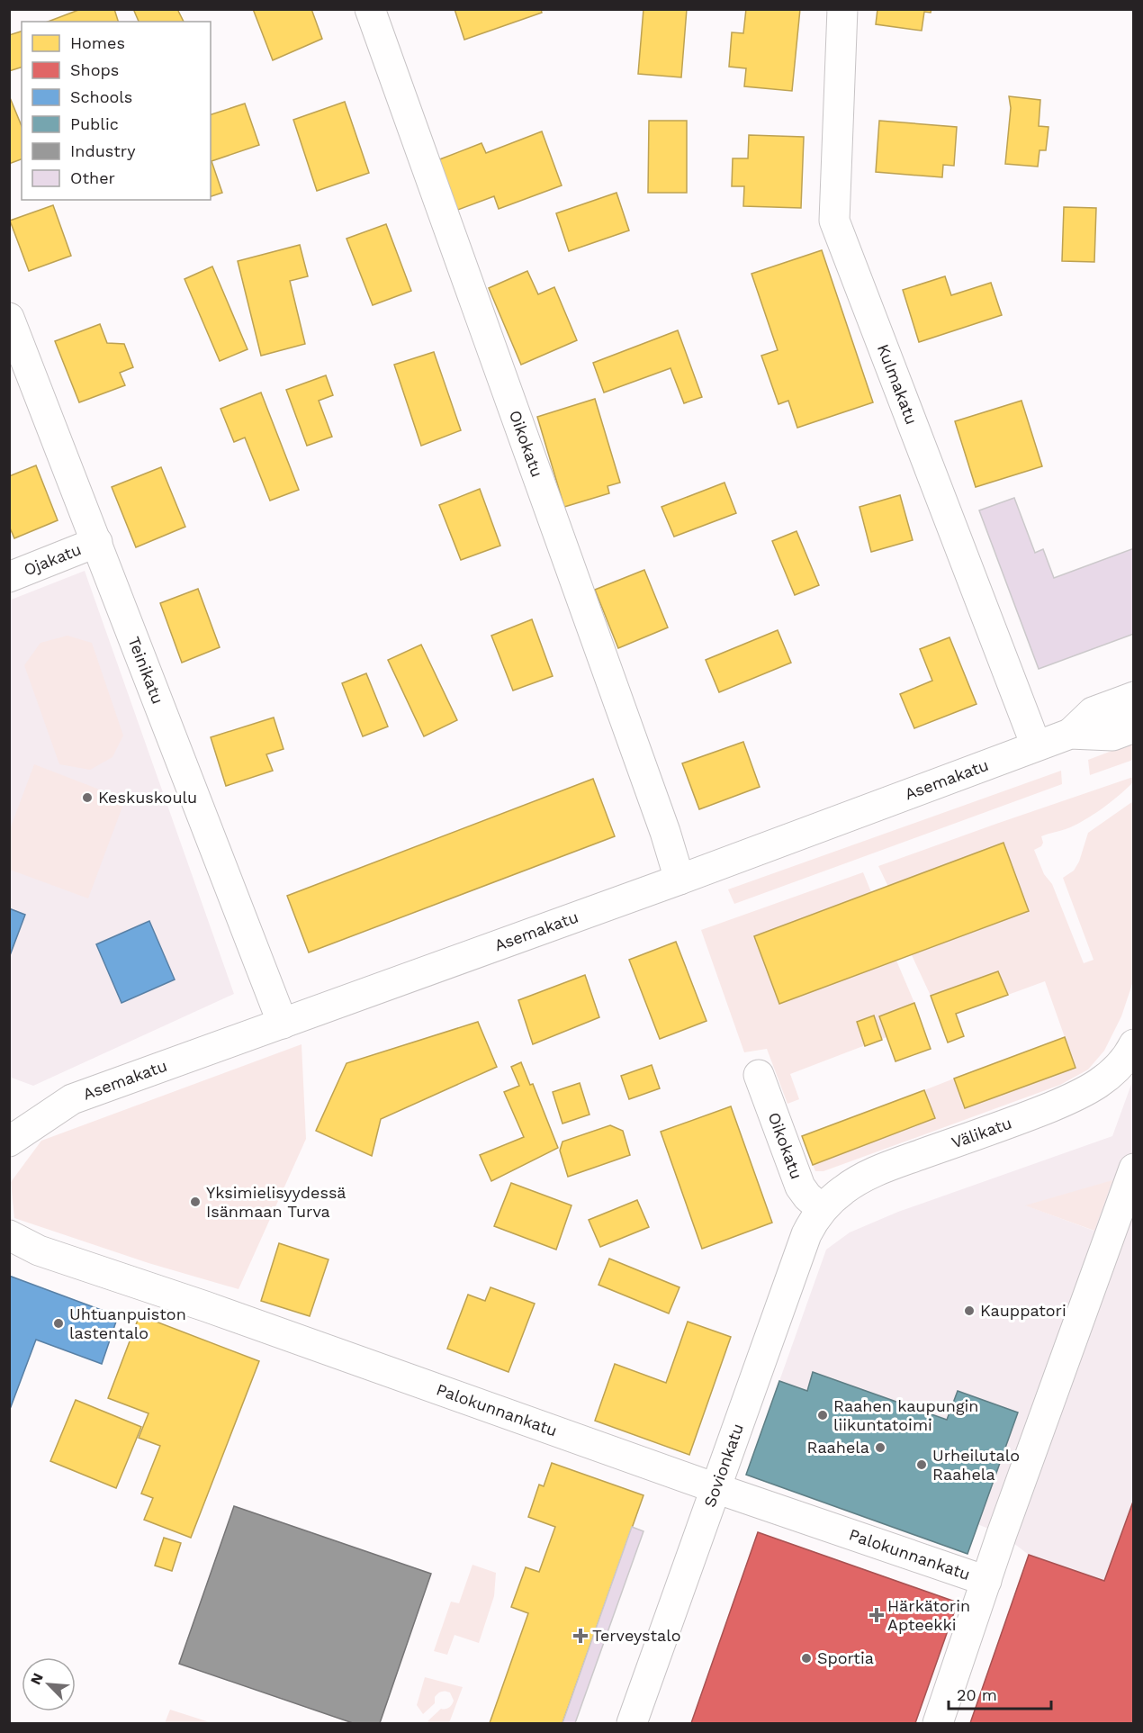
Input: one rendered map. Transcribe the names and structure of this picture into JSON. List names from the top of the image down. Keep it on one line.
{"streets":{"street":["Kulmakatu","Oikokatu","Ojakatu","Teinikatu","Asemakatu","Välikatu","Palokunnankatu","Sovionkatu"]},"crossings":[["Kulmakatu","Asemakatu"],["Oikokatu","Asemakatu"],["Oikokatu","Välikatu"],["Oikokatu","Sovionkatu"],["Ojakatu","Teinikatu"],["Teinikatu","Asemakatu"],["Välikatu","Sovionkatu"],["Palokunnankatu","Sovionkatu"]],"places":{"other":["Keskuskoulu","Yksimielisyydessä Isänmaan Turva","Kauppatori","Uhtuanpuiston lastentalo","Raahen kaupungin liikuntatoimi","Raahela","Urheilutalo Raahela","Sportia"],"health":["Härkätorin Apteekki","Terveystalo"]},"legend":["Homes","Shops","Schools","Public","Industry","Other"],"scale_bar":"20 m","north":"top left"}
